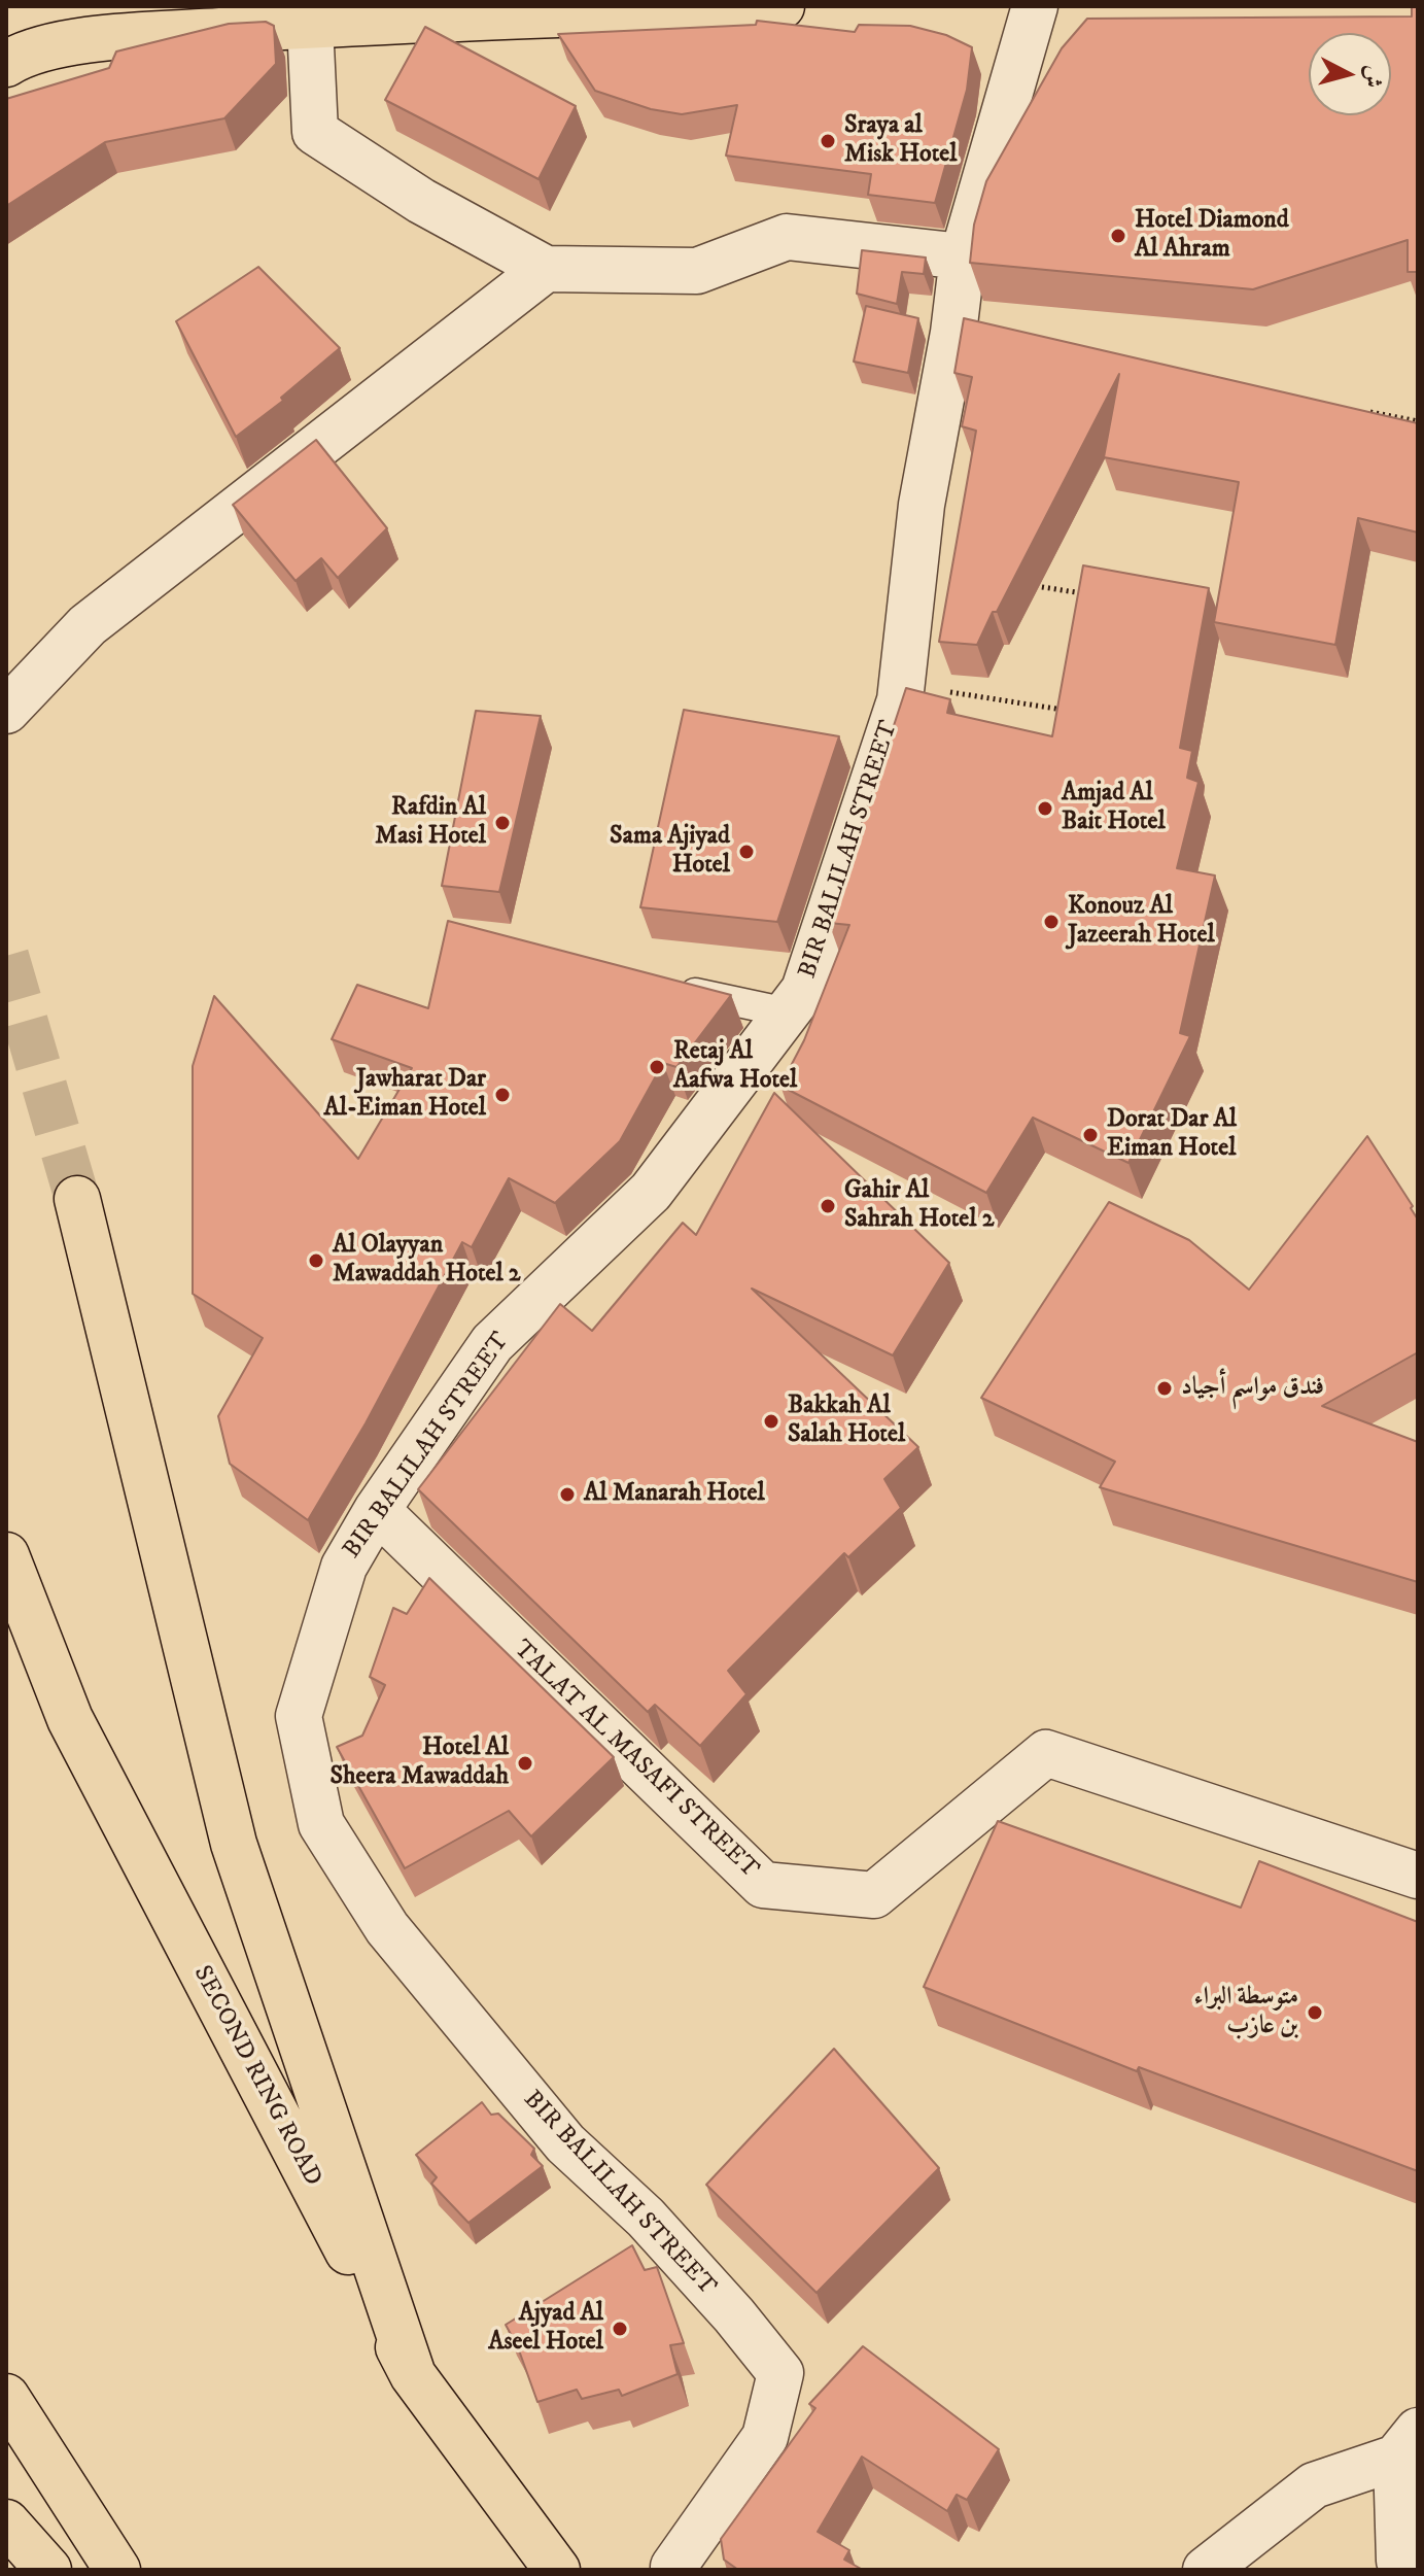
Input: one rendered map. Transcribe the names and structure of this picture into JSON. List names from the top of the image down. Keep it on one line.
{"streets":{"main road":["SECOND RING ROAD"],"street":["BIR BALILAH STREET","TALAT AL MASAFI STREET"]},"crossings":[["BIR BALILAH STREET","TALAT AL MASAFI STREET"]],"places":["Sraya al Misk Hotel","Hotel Diamond Al Ahram","Amjad Al Bait Hotel","Rafdin Al Masi Hotel","Sama Ajiyad Hotel","Konouz Al Jazeerah Hotel","Retaj Al Aafwa Hotel","Jawharat Dar Al-Eiman Hotel","Dorat Dar Al Eiman Hotel","Gahir Al Sahrah Hotel 2","Al Olayyan Mawaddah Hotel 2","فندق مواسم أجياد","Bakkah Al Salah Hotel","Al Manarah Hotel","Hotel Al Sheera Mawaddah","متوسطة البراء بن عازب","Ajyad Al Aseel Hotel"],"north":"right"}
